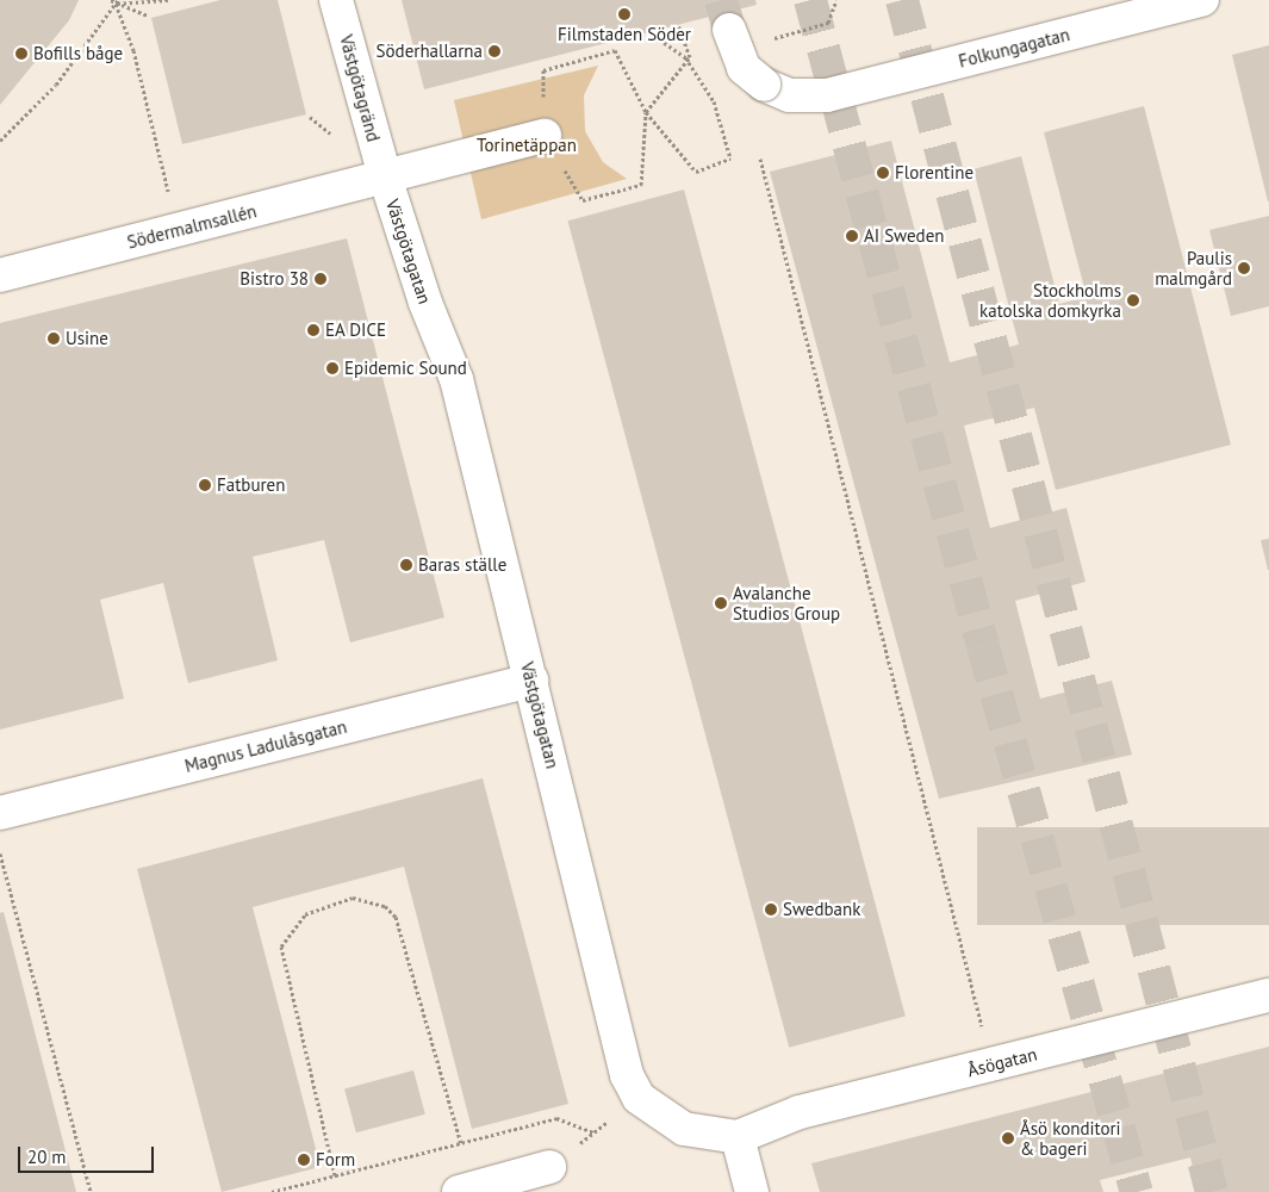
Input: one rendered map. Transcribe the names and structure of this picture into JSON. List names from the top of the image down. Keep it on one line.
{"streets":{"street":["Folkungagatan","Västgötagränd","Södermalmsallén","Västgötagatan","Magnus Ladulåsgatan","Åsögatan"]},"crossings":[["Västgötagränd","Södermalmsallén"],["Västgötagränd","Västgötagatan"],["Södermalmsallén","Västgötagatan"],["Västgötagatan","Magnus Ladulåsgatan"],["Västgötagatan","Åsögatan"]],"parks":["Torinetäppan"],"places":["Filmstaden Söder","Söderhallarna","Bofills båge","Florentine","AI Sweden","Paulis malmgård","Bistro 38","Stockholms katolska domkyrka","EA DICE","Usine","Epidemic Sound","Fatburen","Baras ställe","Avalanche Studios Group","Swedbank","Åsö konditori & bageri","Form"],"scale_bar":"20 m"}
